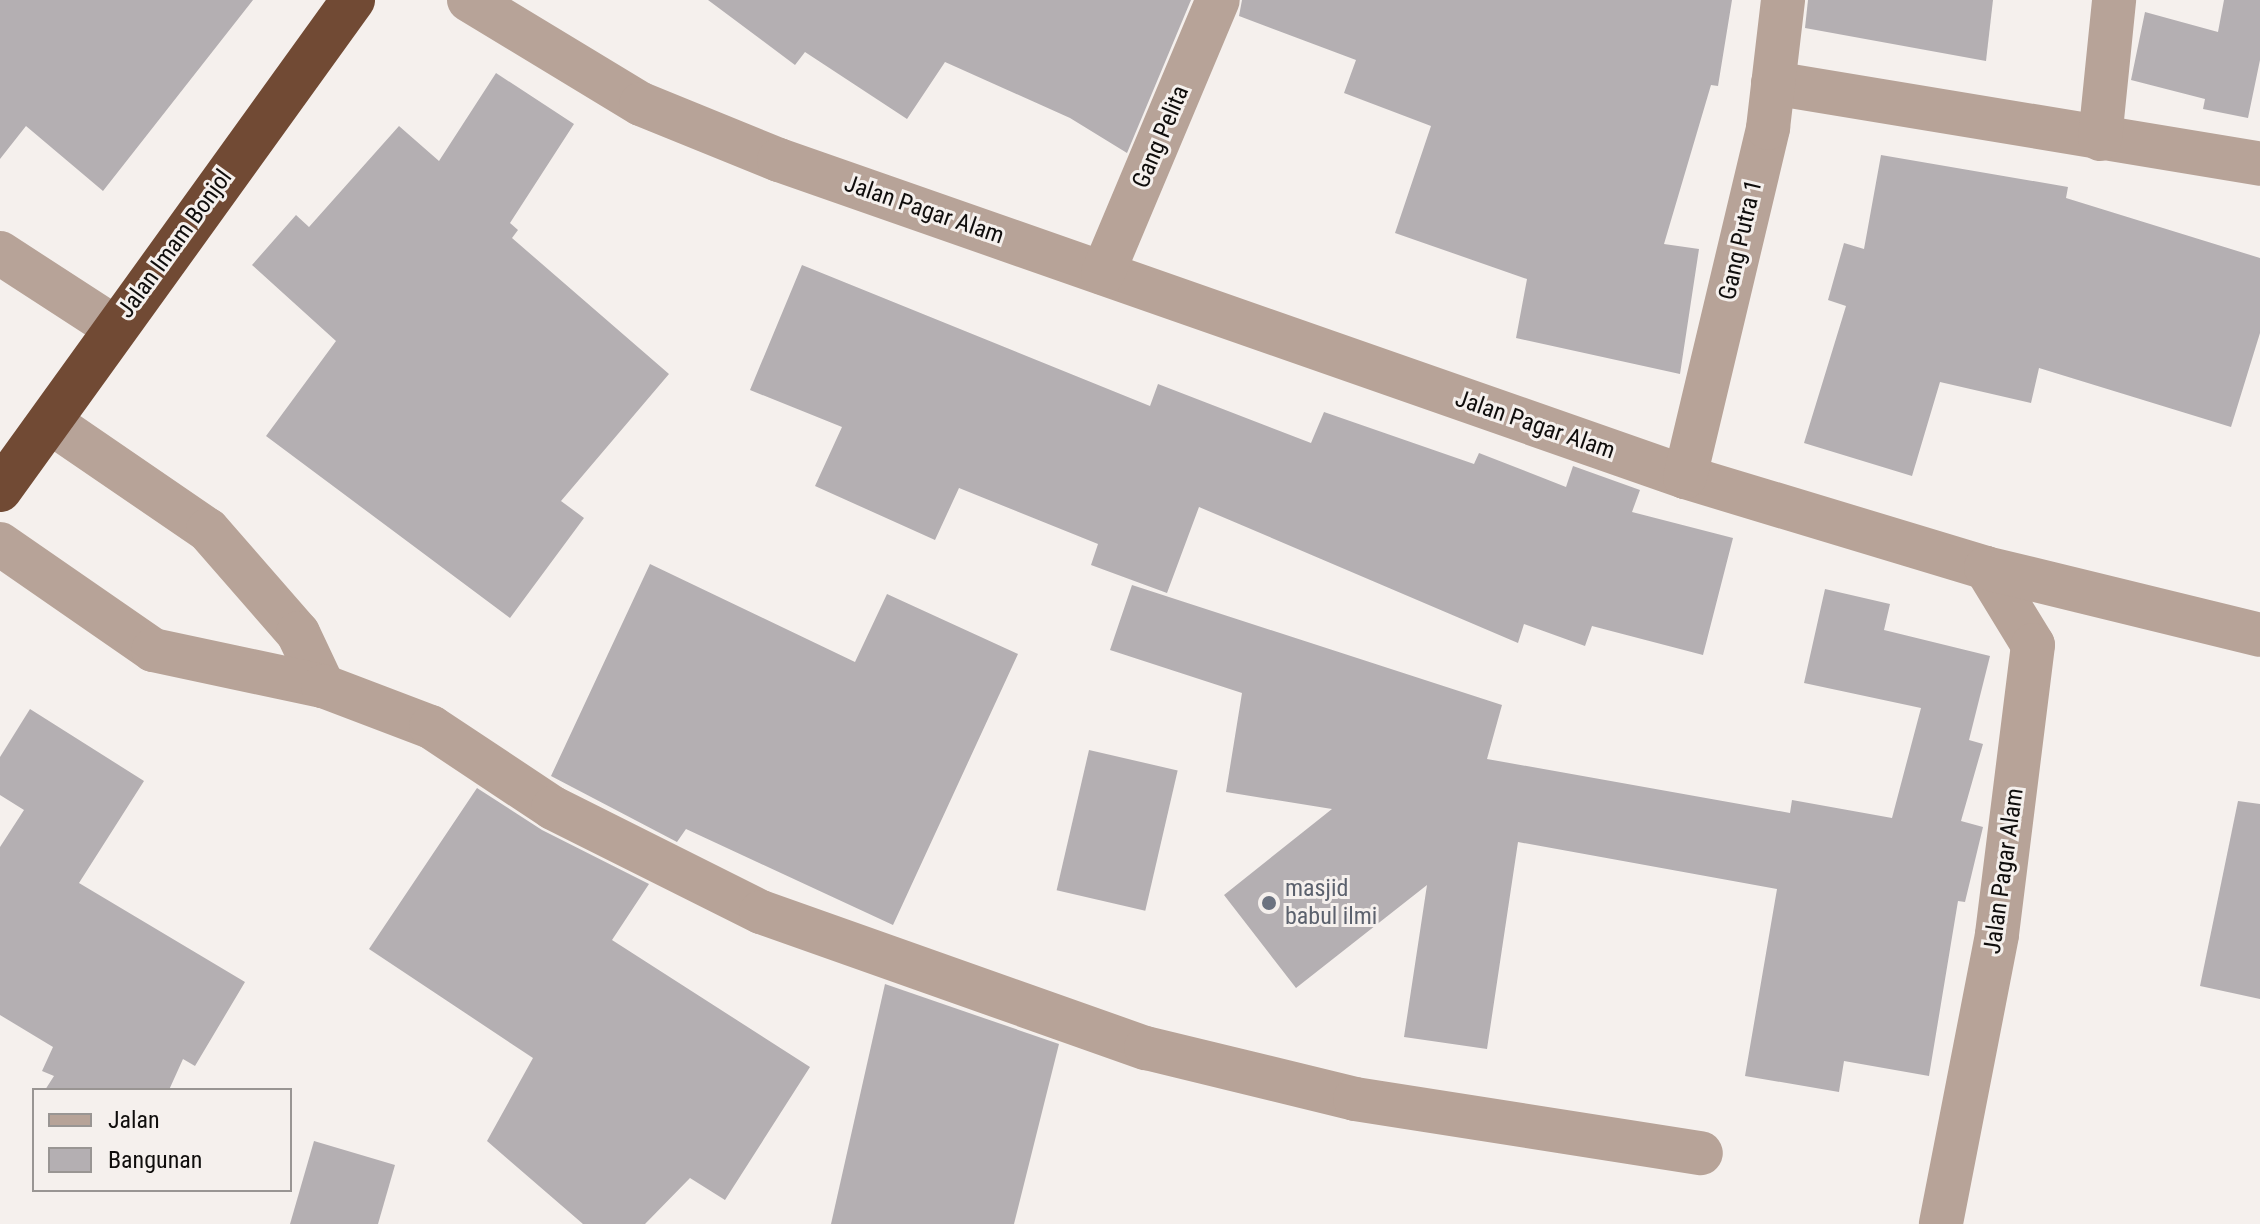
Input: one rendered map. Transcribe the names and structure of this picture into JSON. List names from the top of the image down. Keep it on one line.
{"streets":{"highway":["Jalan Imam Bonjol"],"street":["Gang Pelita","Jalan Pagar Alam","Gang Putra 1"]},"crossings":[["Gang Pelita","Jalan Pagar Alam"],["Jalan Pagar Alam","Gang Putra 1"]],"places":["masjid babul ilmi"],"legend":["Jalan","Bangunan"]}
